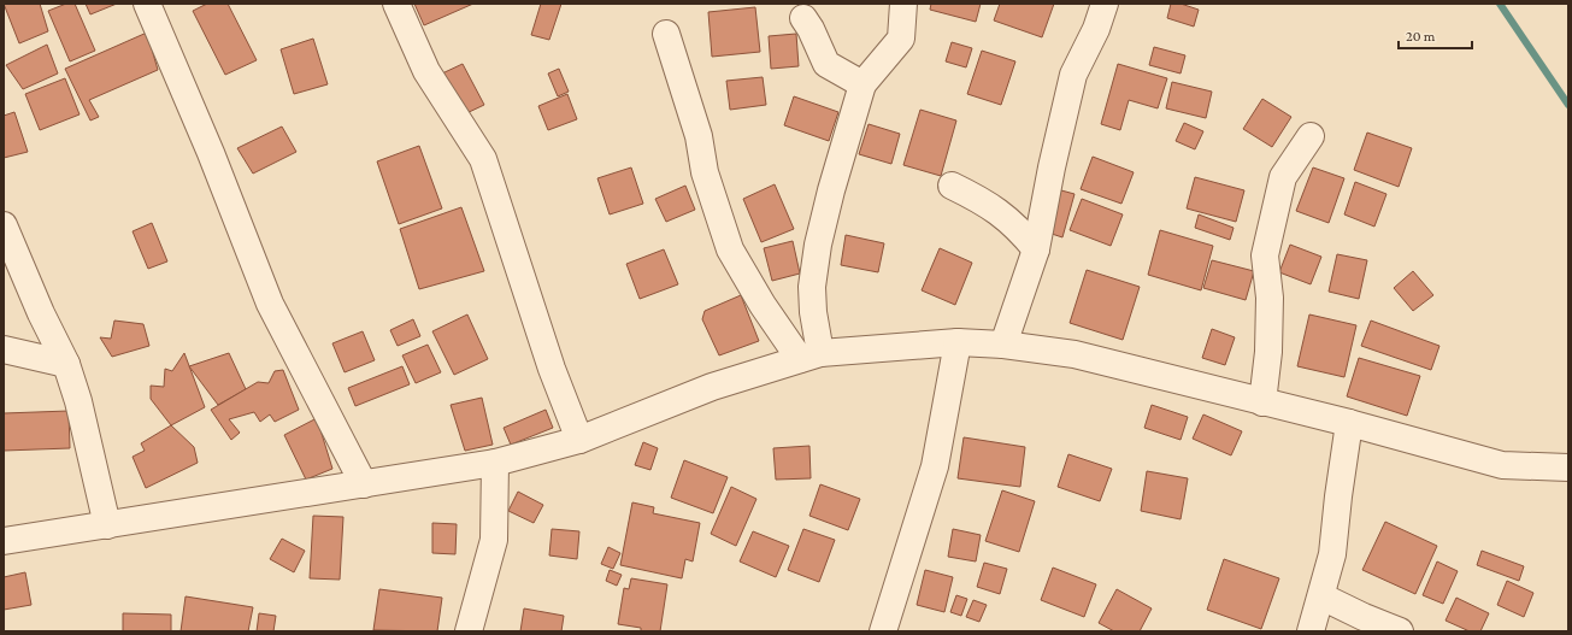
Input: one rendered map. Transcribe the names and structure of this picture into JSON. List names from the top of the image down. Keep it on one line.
{"scale_bar":"20 m"}
